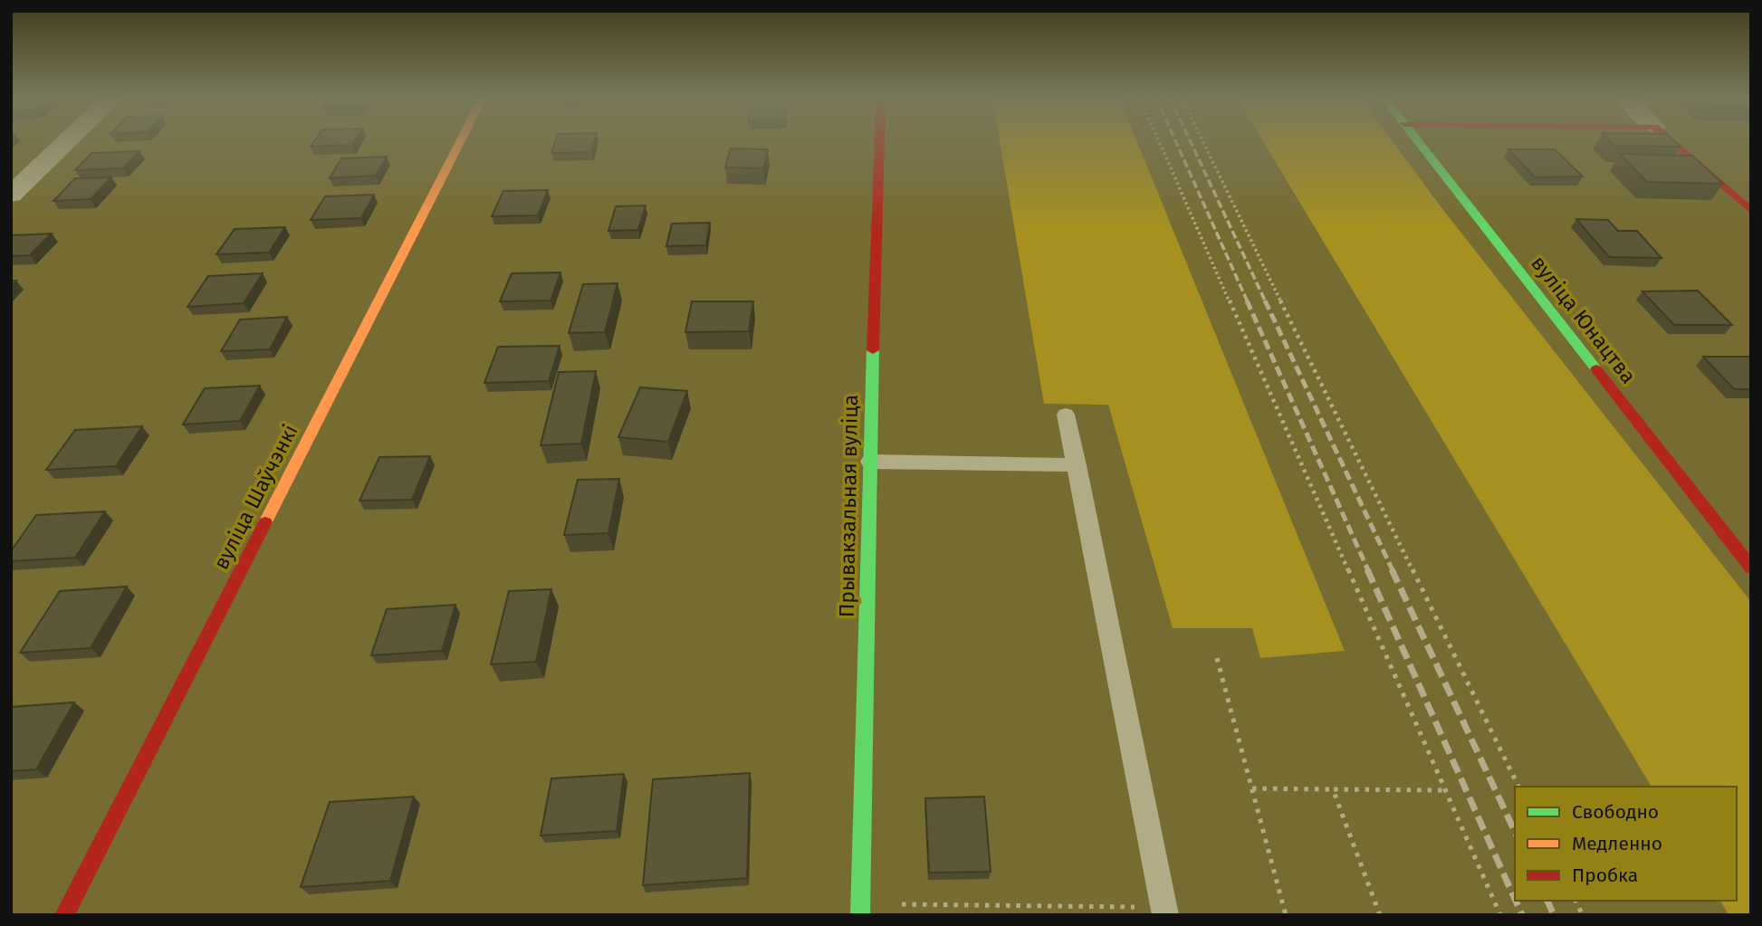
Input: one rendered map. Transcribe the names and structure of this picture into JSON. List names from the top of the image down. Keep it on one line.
{"streets":{"street":["вуліца Юнацтва","вуліца Шаўчэнкі","Прывакзальная вуліца"]},"legend":["Свободно","Медленно","Пробка"]}
